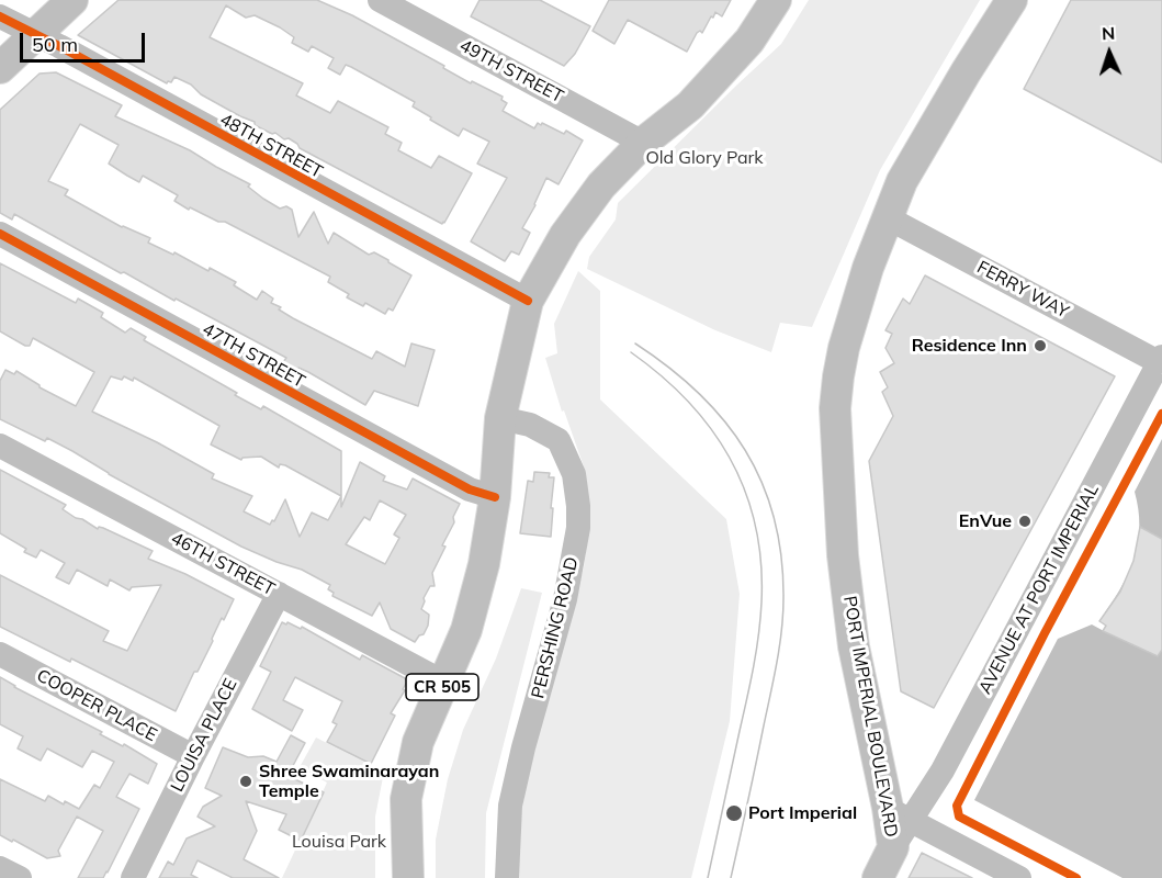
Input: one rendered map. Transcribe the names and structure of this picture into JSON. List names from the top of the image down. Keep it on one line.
{"streets":{"main road":["CR 505","PORT IMPERIAL BOULEVARD"],"street":["49TH STREET","48TH STREET","FERRY WAY","47TH STREET","46TH STREET","AVENUE AT PORT IMPERIAL","PERSHING ROAD","COOPER PLACE","LOUISA PLACE"]},"crossings":[["49TH STREET","CR 505"],["48TH STREET","CR 505"],["FERRY WAY","AVENUE AT PORT IMPERIAL"],["FERRY WAY","PORT IMPERIAL BOULEVARD"],["47TH STREET","CR 505"],["46TH STREET","CR 505"],["46TH STREET","LOUISA PLACE"],["AVENUE AT PORT IMPERIAL","PORT IMPERIAL BOULEVARD"],["PERSHING ROAD","CR 505"],["COOPER PLACE","LOUISA PLACE"]],"parks":["Old Glory Park","Louisa Park"],"places":["Residence Inn","EnVue","Shree Swaminarayan Temple","Port Imperial"],"scale_bar":"50 m","north":"top"}
